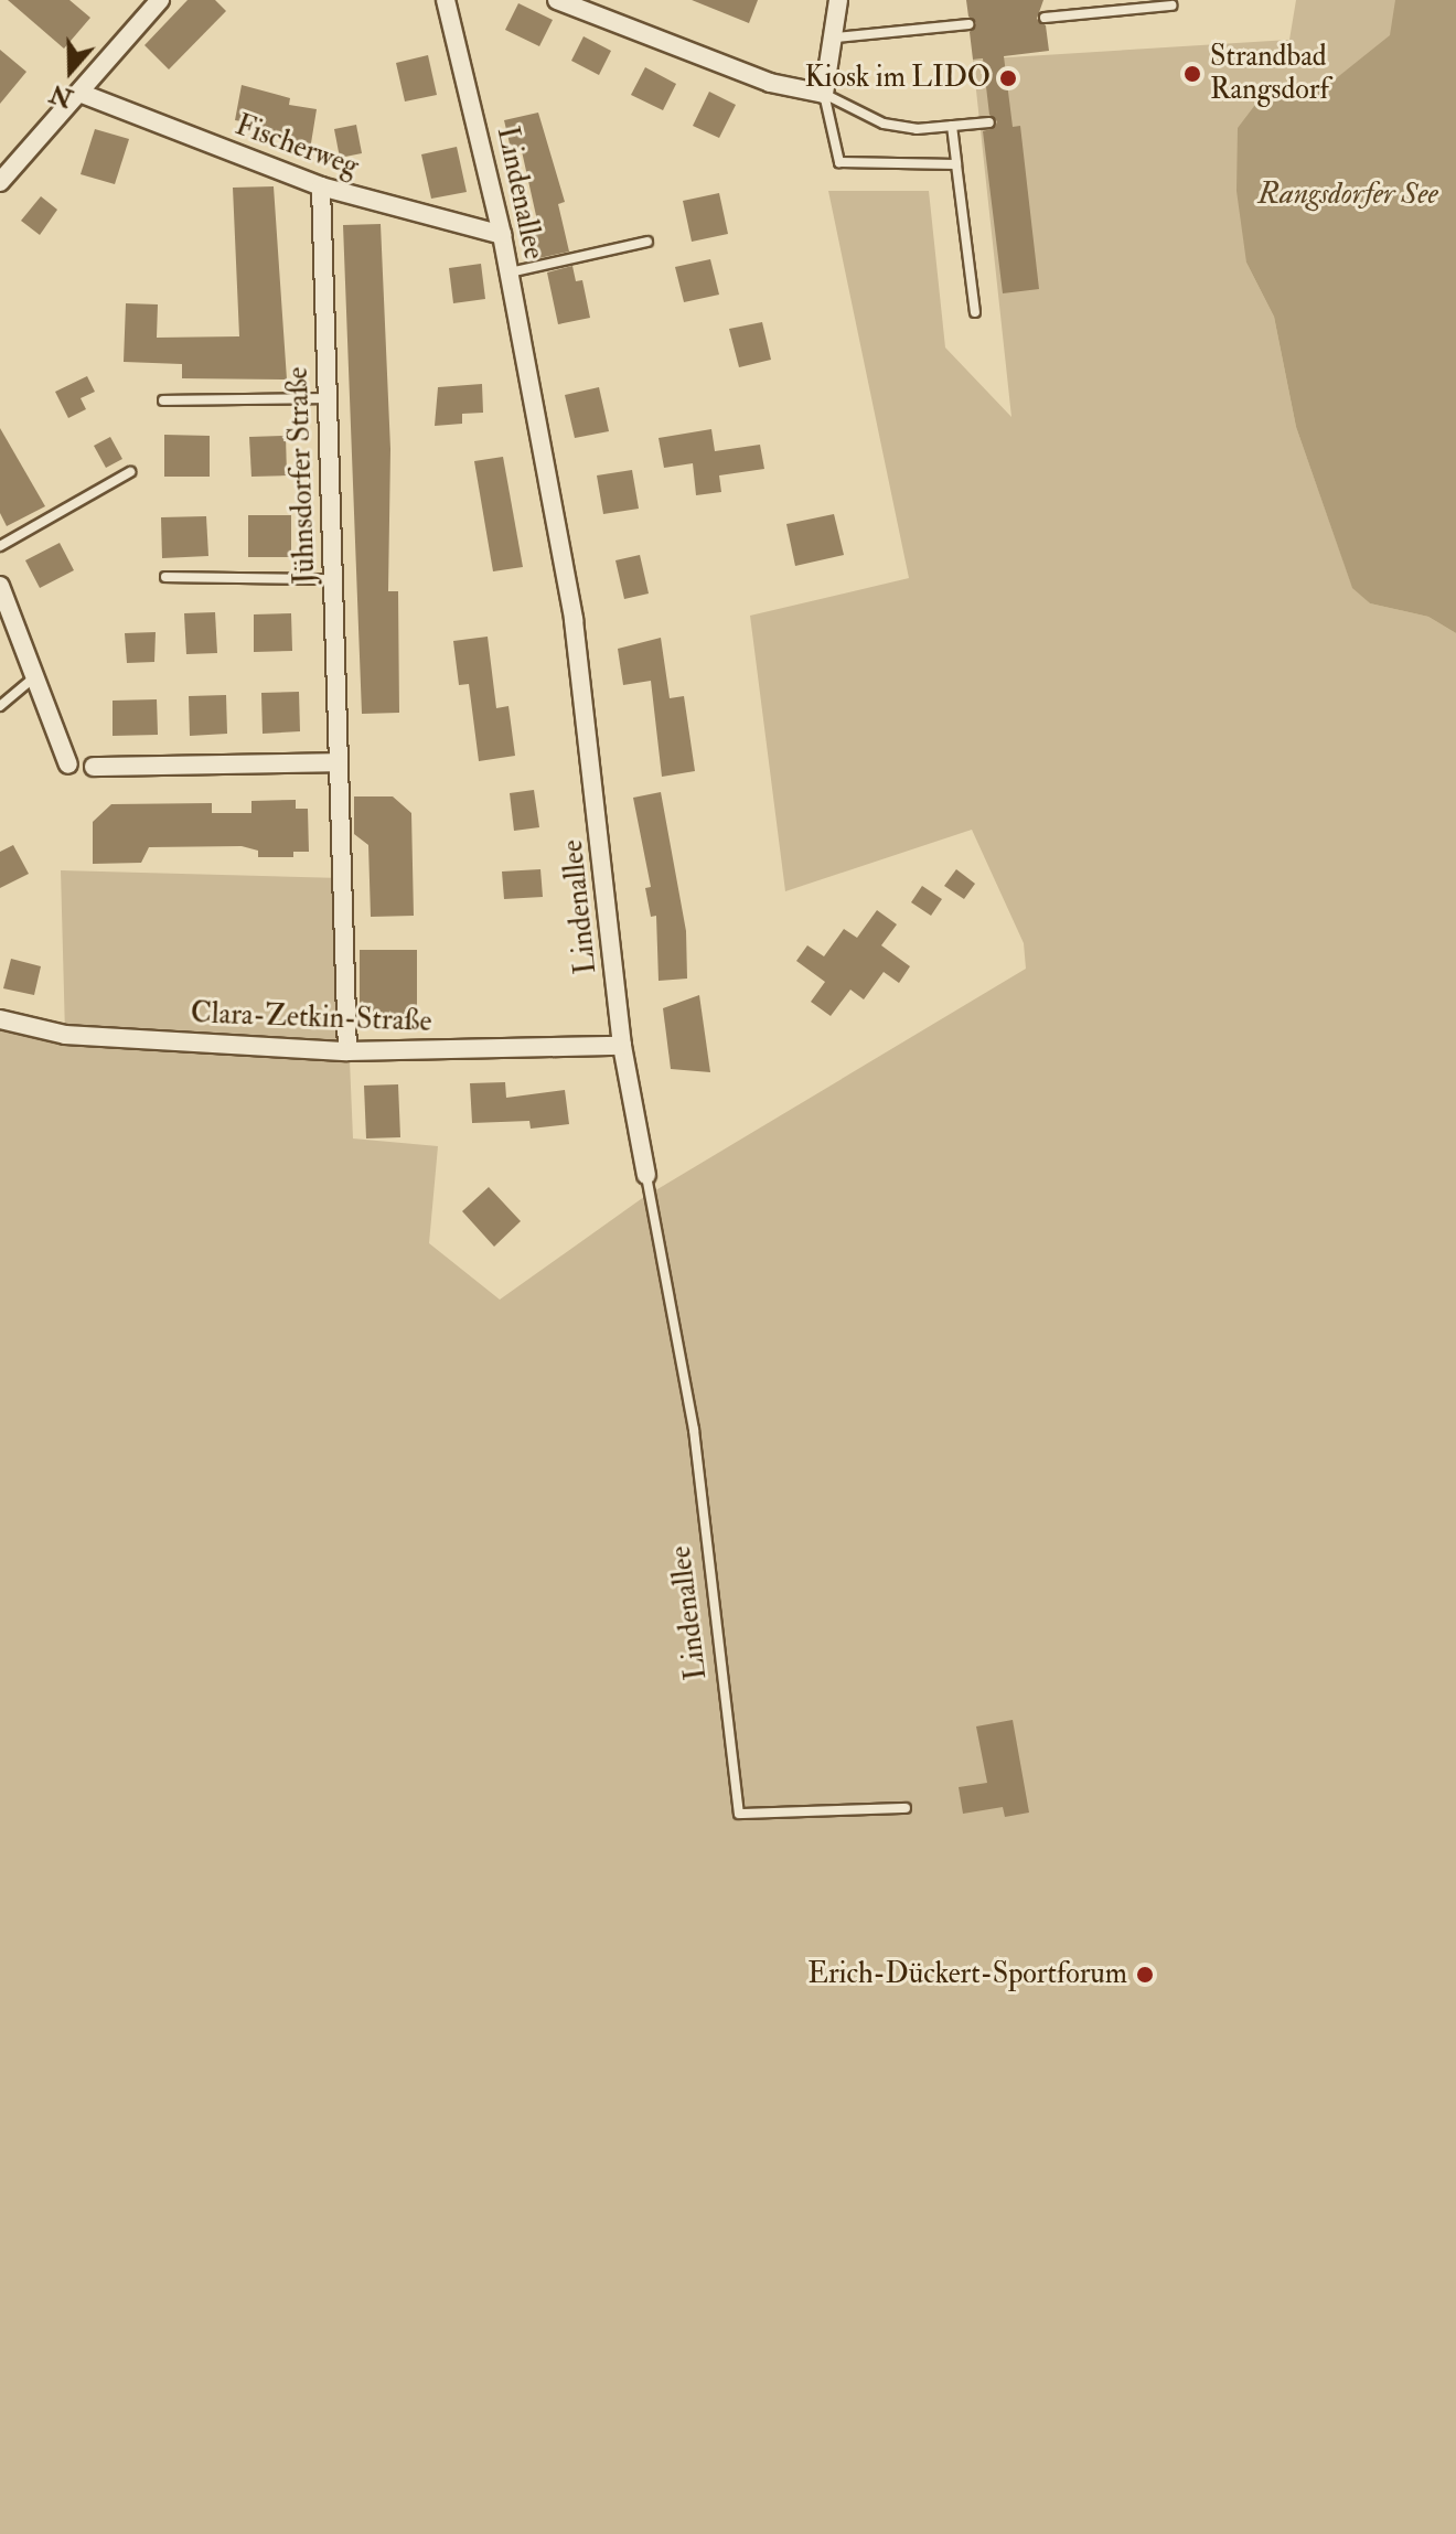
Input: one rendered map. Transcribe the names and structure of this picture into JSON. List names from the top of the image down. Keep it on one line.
{"streets":{"street":["Fischerweg","Lindenallee","Jühnsdorfer Straße","Clara-Zetkin-Straße"]},"crossings":[["Fischerweg","Lindenallee"],["Fischerweg","Jühnsdorfer Straße"],["Lindenallee","Clara-Zetkin-Straße"],["Jühnsdorfer Straße","Clara-Zetkin-Straße"]],"water":["Rangsdorfer See"],"places":["Strandbad Rangsdorf","Kiosk im LIDO","Erich-Dückert-Sportforum"],"north":"bottom"}
